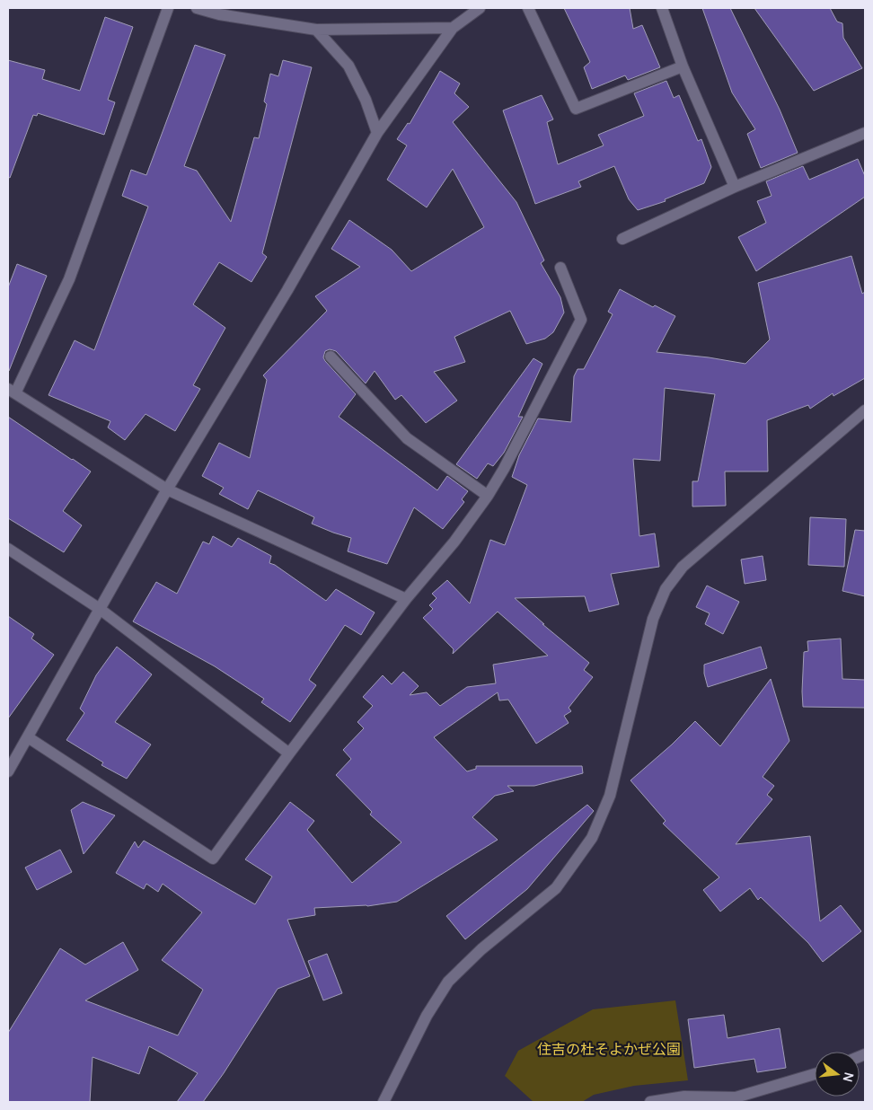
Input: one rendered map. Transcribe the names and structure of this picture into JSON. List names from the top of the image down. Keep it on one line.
{"parks":["住吉の杜そよかぜ公園"],"north":"right"}
